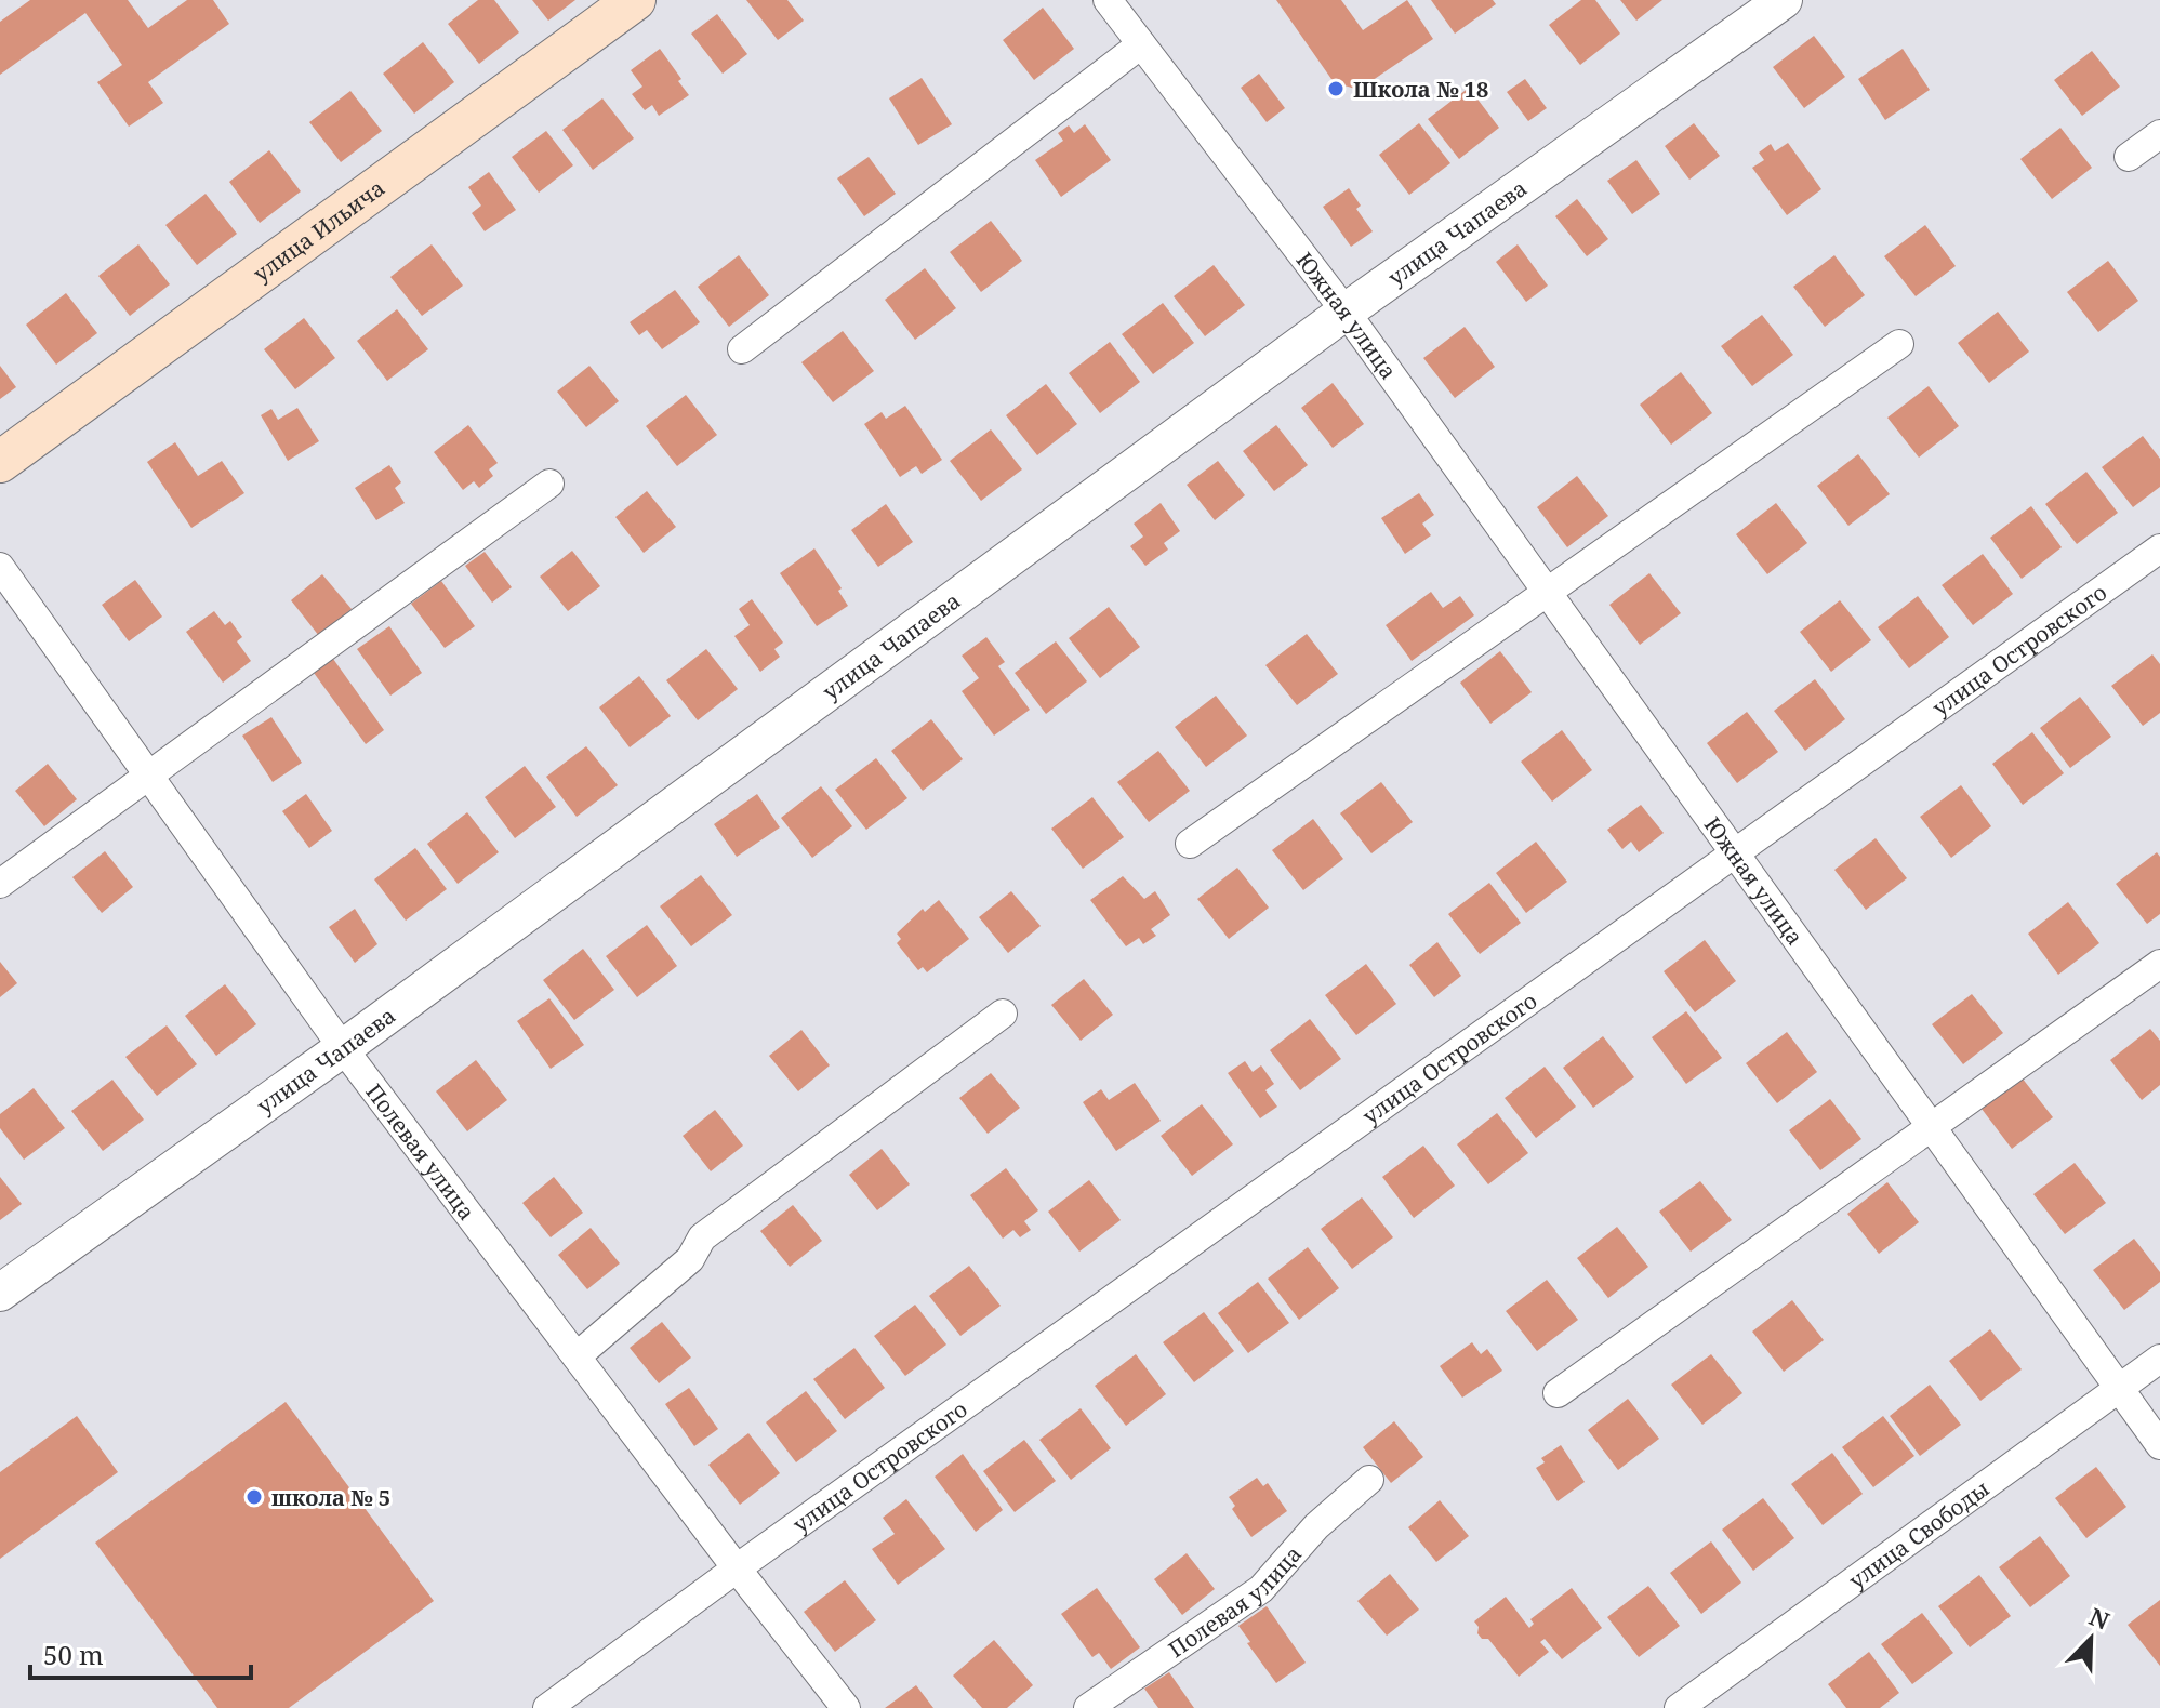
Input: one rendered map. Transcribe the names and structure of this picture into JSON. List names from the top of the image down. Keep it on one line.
{"streets":{"main road":["улица Ильича"],"street":["улица Чапаева","Южная улица","улица Островского","Полевая улица","улица Свободы"]},"crossings":[["улица Чапаева","Южная улица"],["улица Чапаева","Полевая улица"],["Южная улица","улица Островского"],["Южная улица","улица Свободы"],["улица Островского","Полевая улица"]],"places":["Школа № 18","школа № 5"],"scale_bar":"50 m","north":"top right"}
